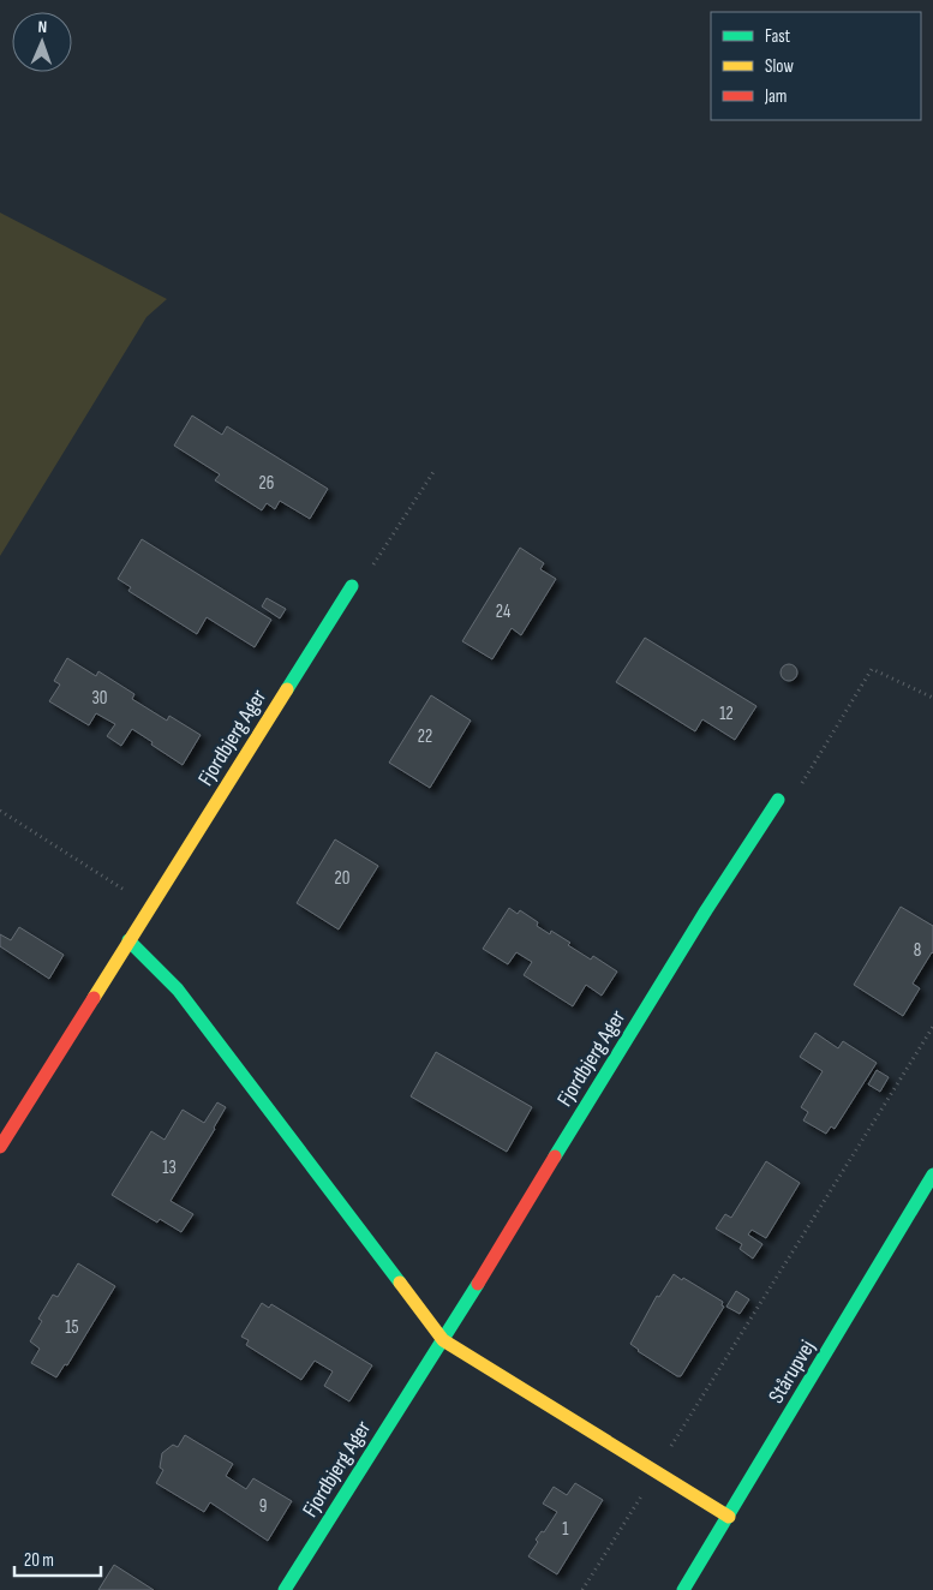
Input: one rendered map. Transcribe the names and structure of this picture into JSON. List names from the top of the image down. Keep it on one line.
{"streets":{"street":["Fjordbjerg Ager","Stårupvej"]},"house_numbers":["26","24","30","12","22","20","8","13","15","9","1"],"legend":["Fast","Slow","Jam"],"scale_bar":"20 m","north":"top"}
